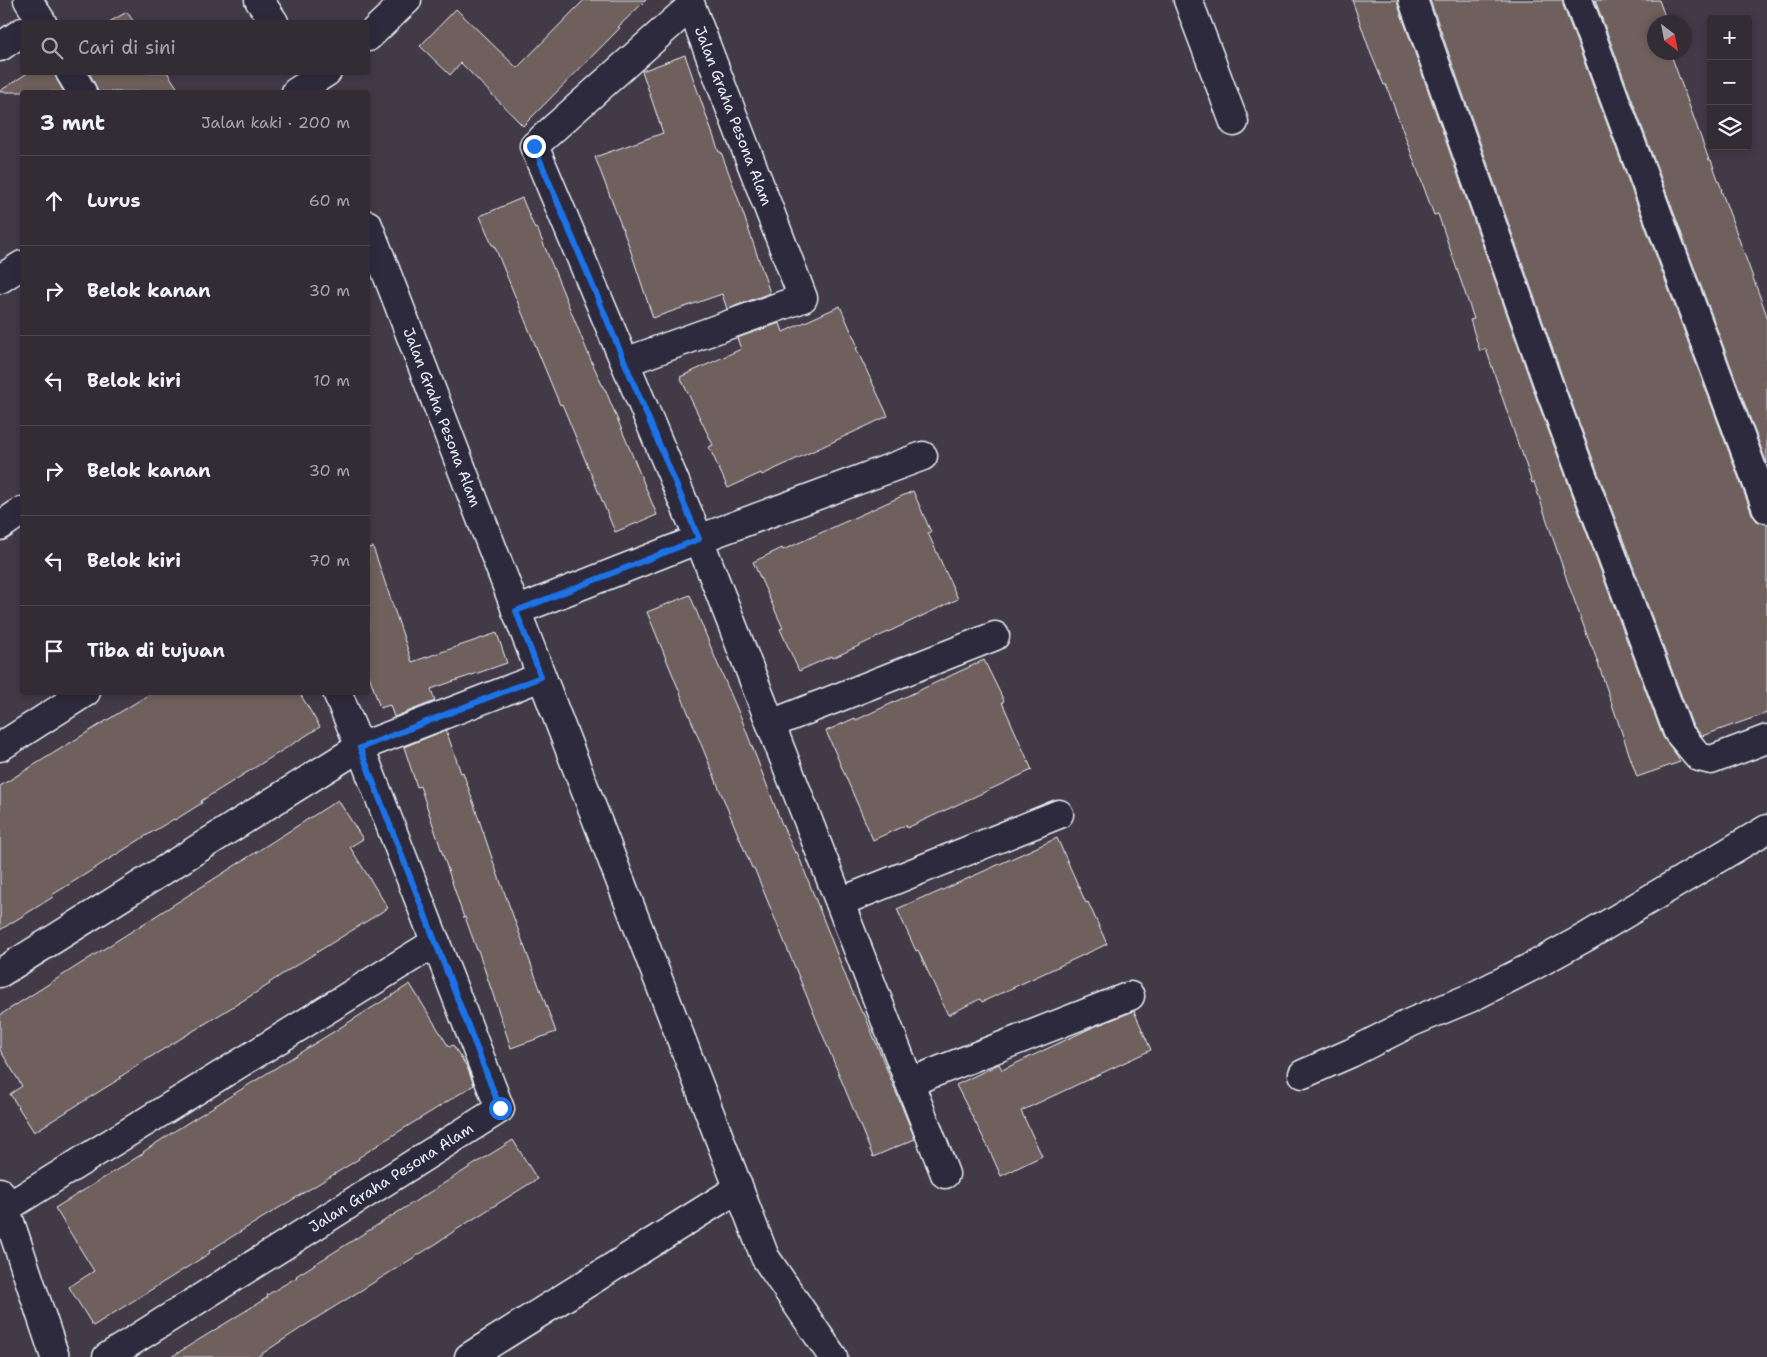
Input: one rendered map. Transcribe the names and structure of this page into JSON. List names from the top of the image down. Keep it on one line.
{"streets":{"street":["Jalan Graha Pesona Alam"]},"north":"bottom right","page":{"map_buttons":["+","−"],"search":"Cari di sini","heading":["3 mnt","Jalan kaki · 200 m"],"list":[["Lurus","60 m"],["Belok kanan","30 m"],["Belok kiri","10 m"],["Belok kanan","30 m"],["Belok kiri","70 m"],"Tiba di tujuan"]}}
